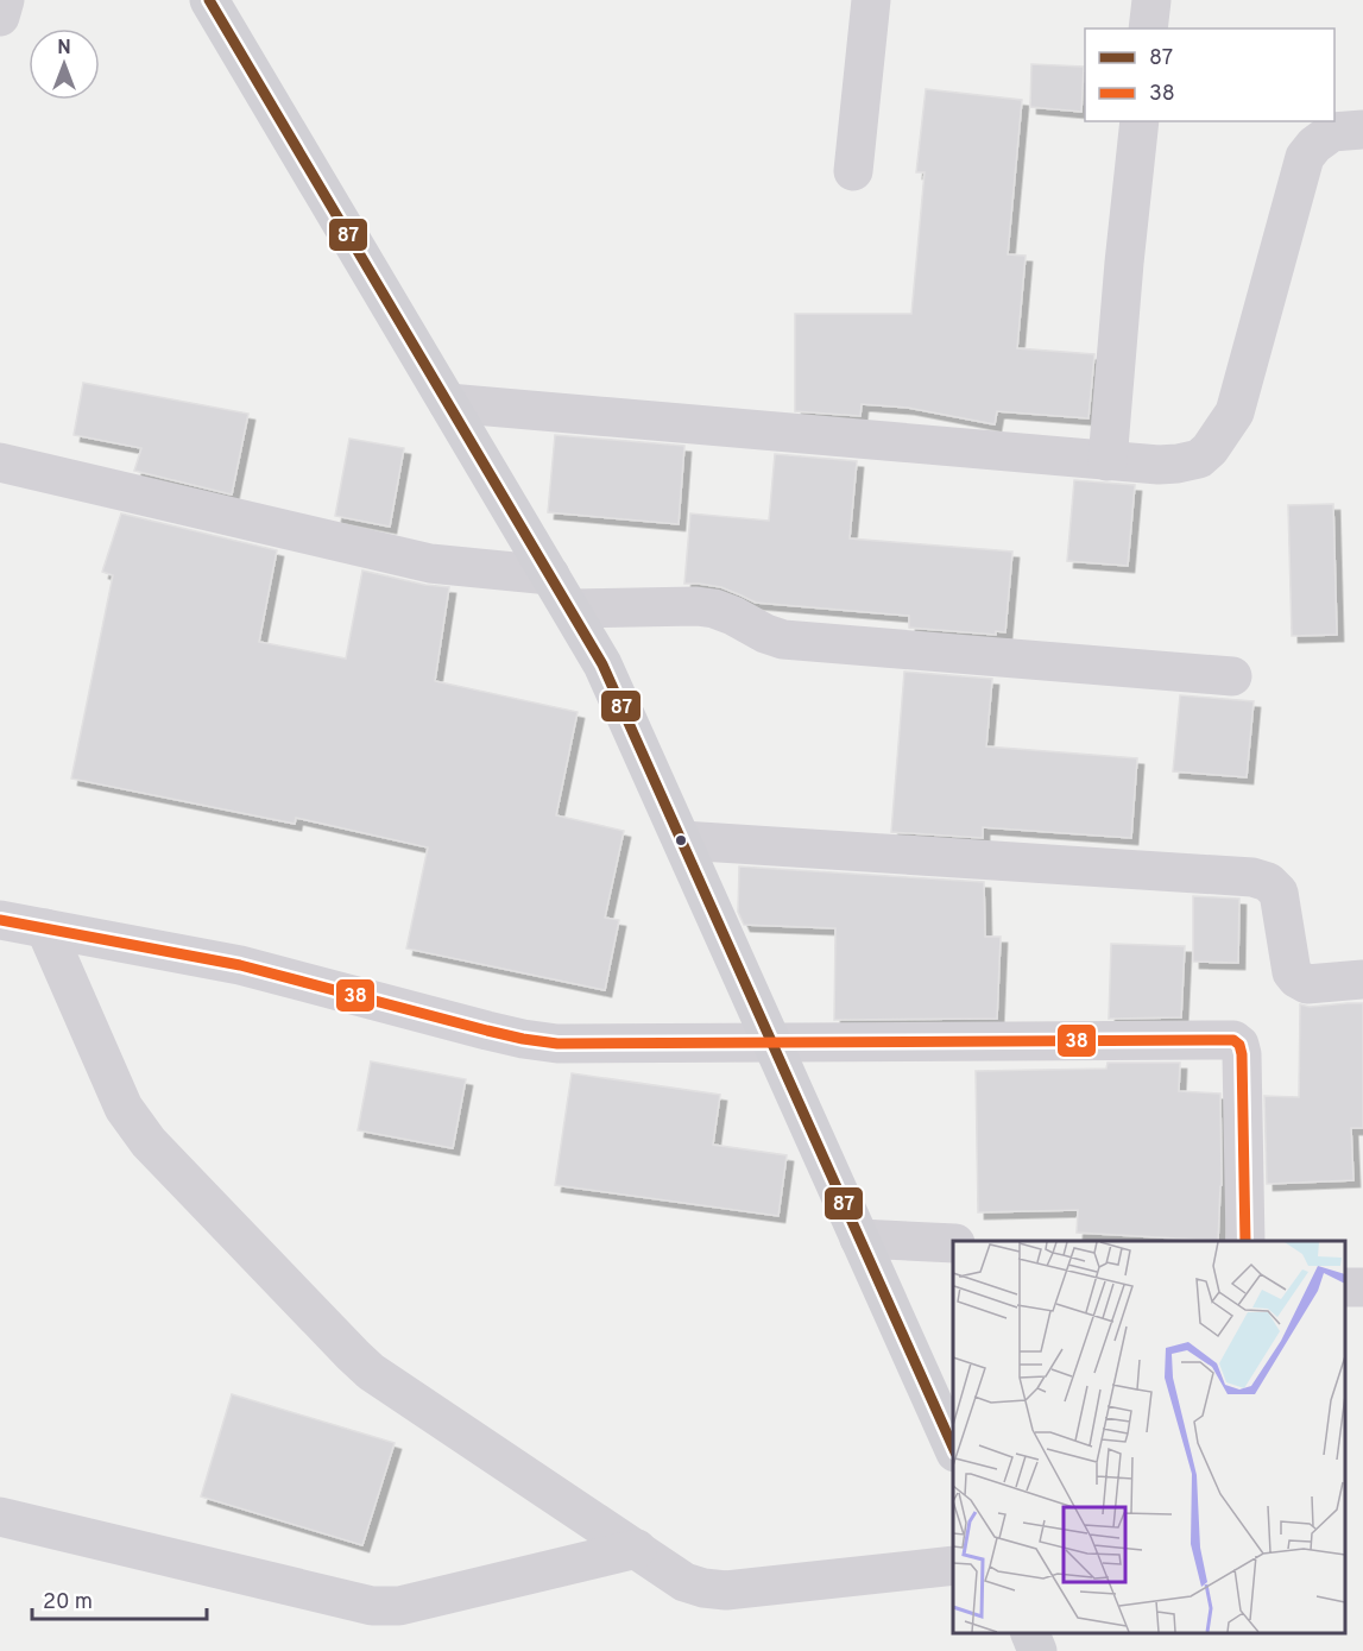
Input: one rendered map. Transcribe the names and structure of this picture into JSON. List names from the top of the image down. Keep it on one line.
{"lines":["transit line 87","transit line 38"],"legend":["87","38"],"scale_bar":"20 m","north":"top"}
